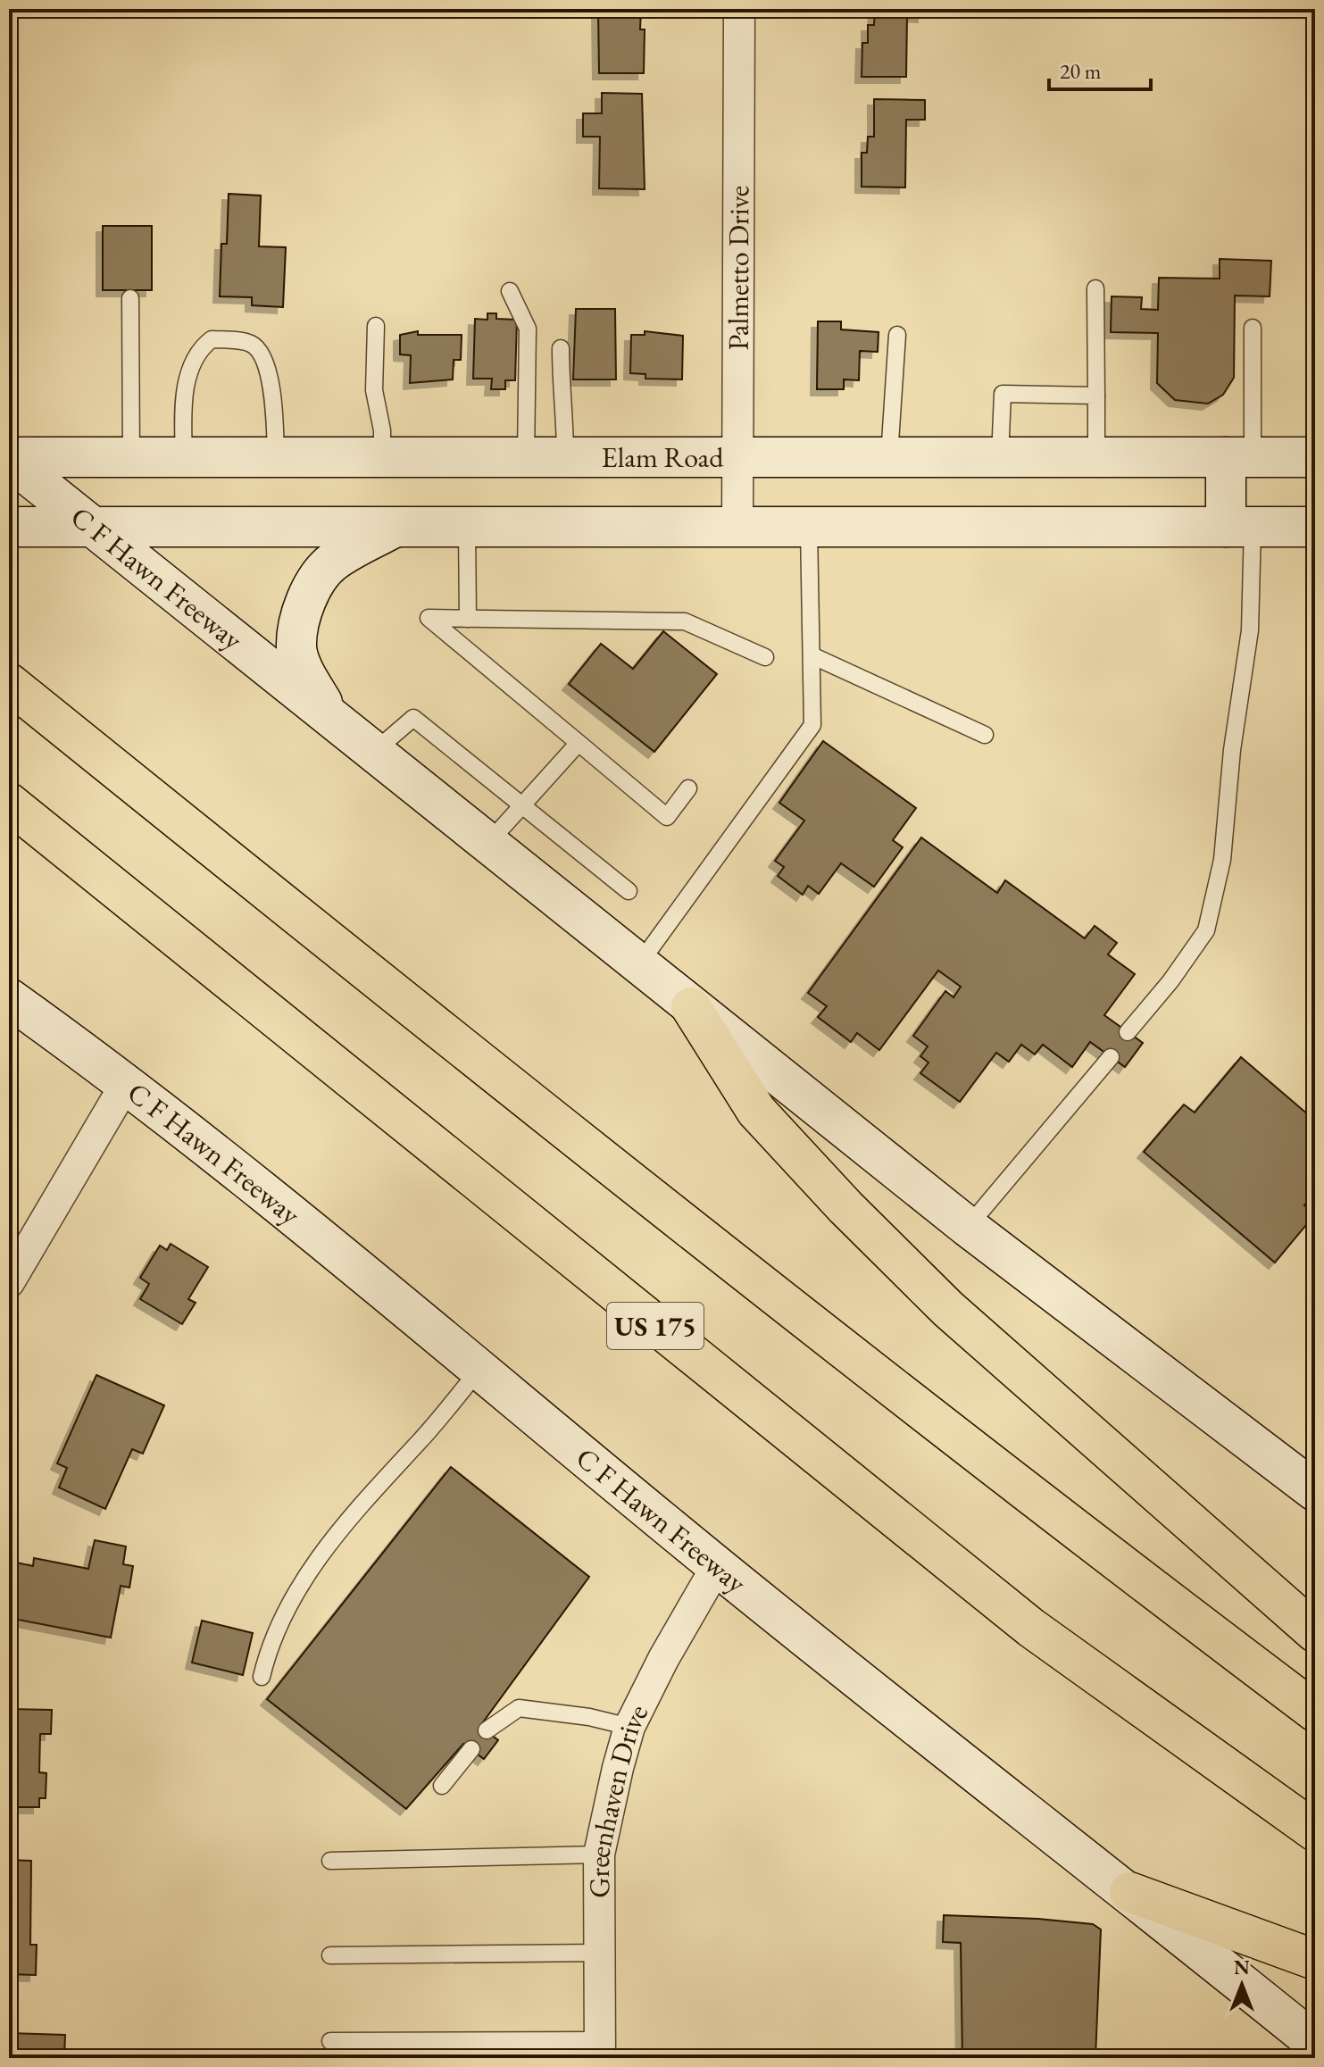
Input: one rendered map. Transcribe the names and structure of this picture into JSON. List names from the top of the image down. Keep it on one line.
{"streets":{"highway":["US 175"],"main road":["Elam Road","C F Hawn Freeway"],"street":["Palmetto Drive","Greenhaven Drive"]},"crossings":[["Palmetto Drive","Elam Road"],["Elam Road","C F Hawn Freeway"],["C F Hawn Freeway","Greenhaven Drive"]],"scale_bar":"20 m","north":"top"}
